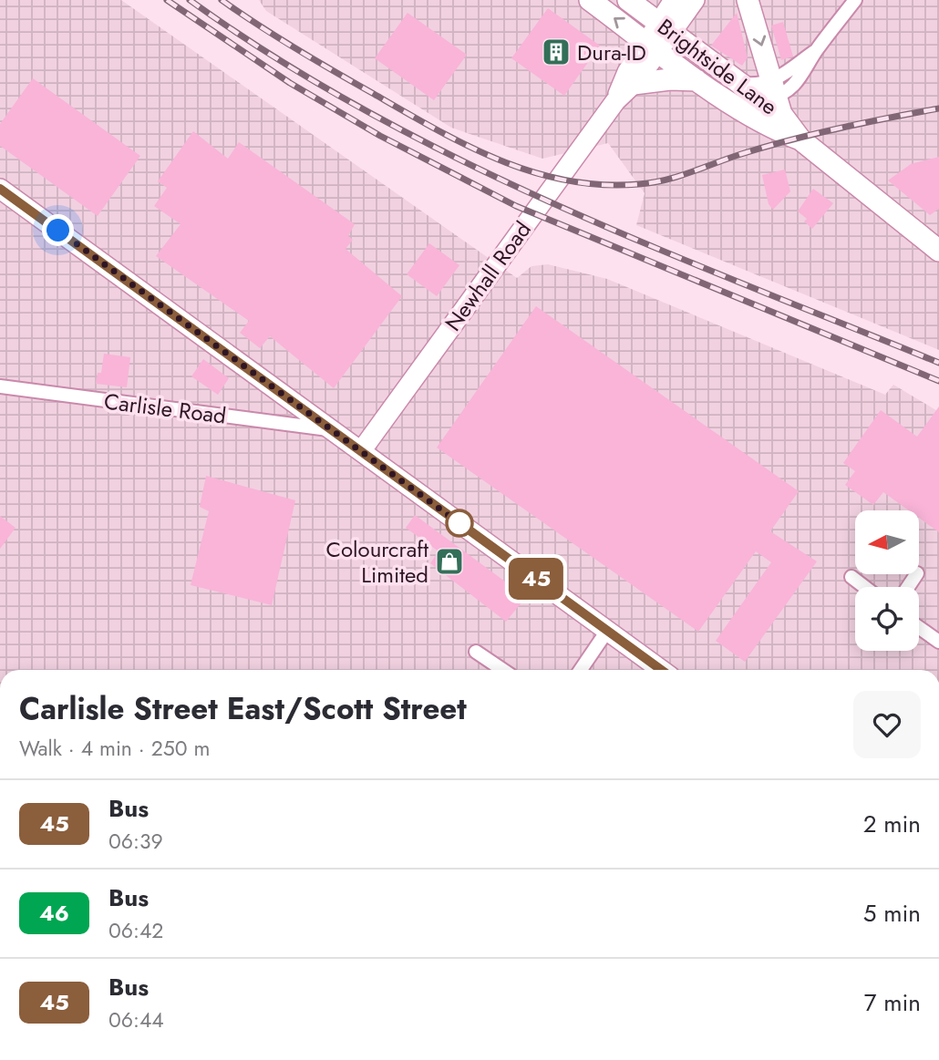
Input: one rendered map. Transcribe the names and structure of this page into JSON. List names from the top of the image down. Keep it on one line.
{"streets":{"main road":["Brightside Lane","Newhall Road"],"street":["Carlisle Road"]},"crossings":[["Brightside Lane","Newhall Road"]],"places":{"building":["Dura-ID"],"shop":["Colourcraft Limited"]},"lines":["bus line 45"],"north":"left","page":{"on_map":"45","heading":["Carlisle Street East/Scott Street","Walk · 4 min · 250 m"],"list":[{"mark":"45","name":"Bus","note":"06:39","value":"2 min"},{"mark":"46","name":"Bus","note":"06:42","value":"5 min"},{"mark":"45","name":"Bus","note":"06:44","value":"7 min"}]}}
